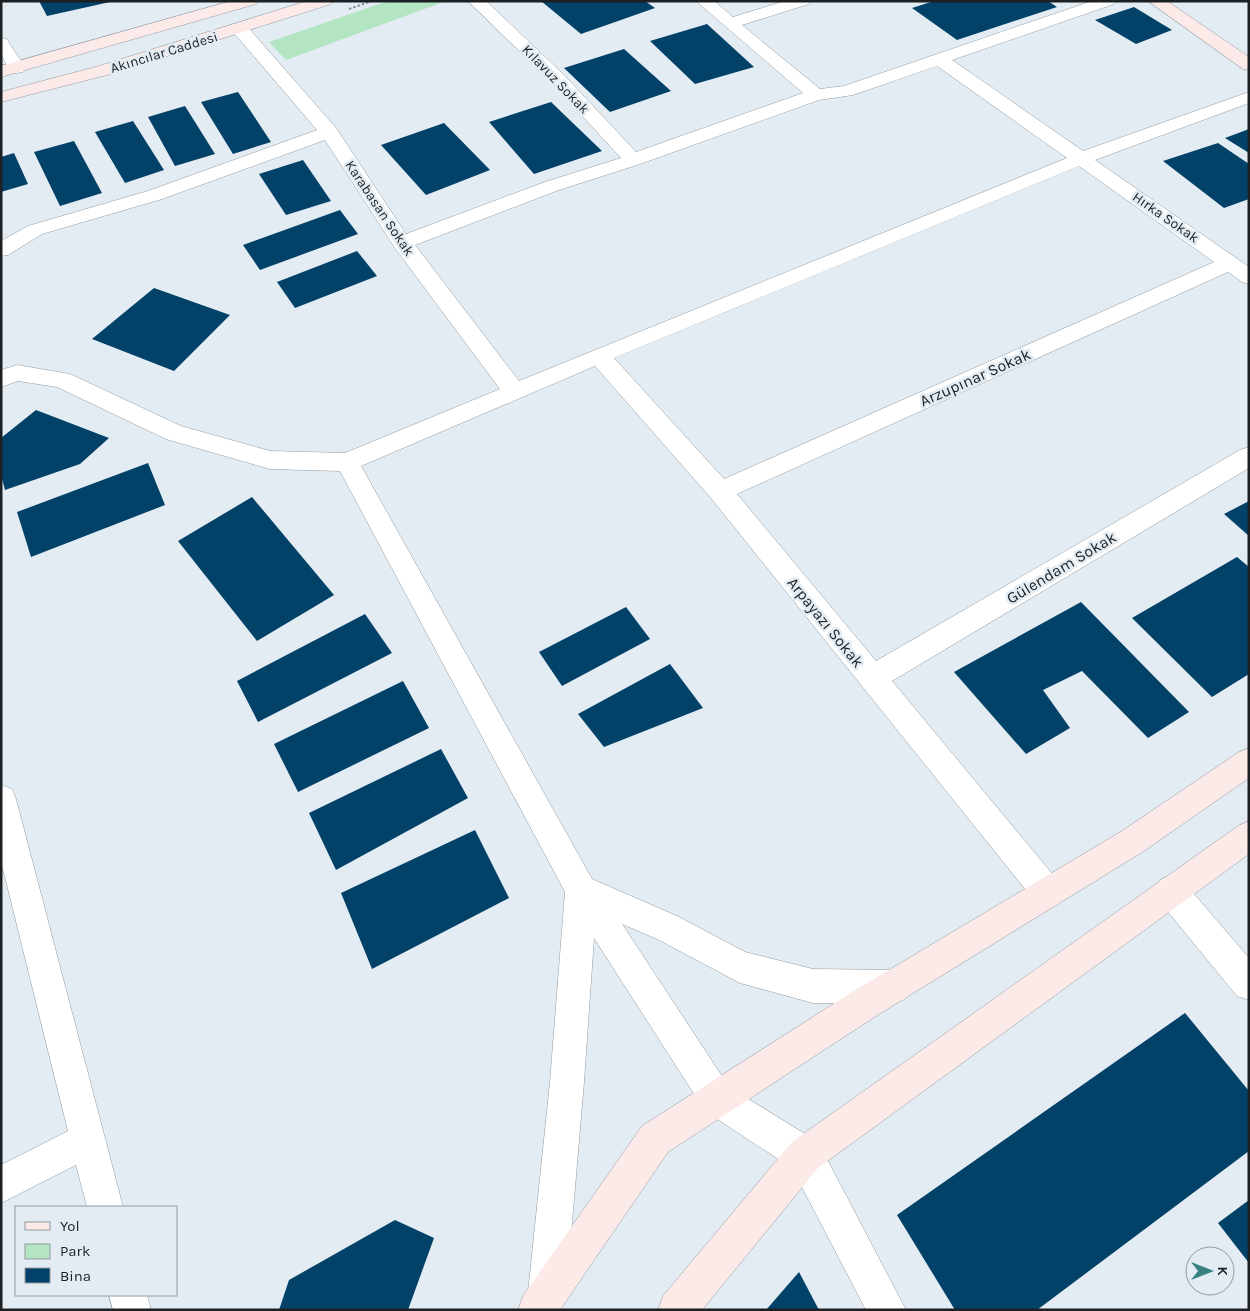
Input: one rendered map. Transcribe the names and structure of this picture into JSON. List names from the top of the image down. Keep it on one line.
{"streets":{"main road":["Akıncılar Caddesi"],"street":["Kılavuz Sokak","Karabasan Sokak","Hırka Sokak","Arzupınar Sokak","Gülendam Sokak","Arpayazı Sokak"]},"crossings":[["Akıncılar Caddesi","Karabasan Sokak"],["Hırka Sokak","Arzupınar Sokak"],["Arzupınar Sokak","Arpayazı Sokak"],["Gülendam Sokak","Arpayazı Sokak"]],"legend":["Yol","Park","Bina"],"north":"right"}
